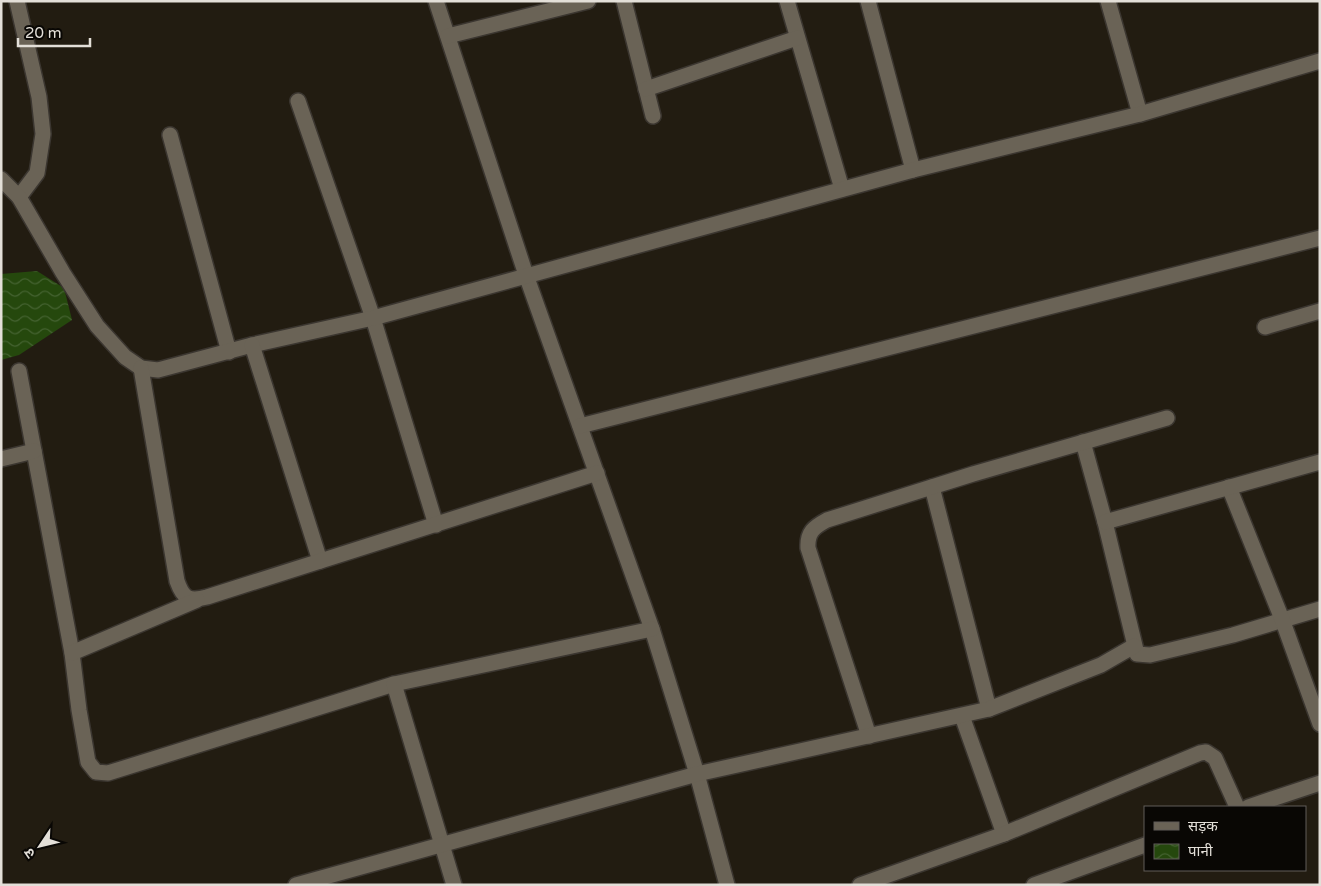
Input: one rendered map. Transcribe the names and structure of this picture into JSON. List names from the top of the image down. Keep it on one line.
{"legend":["सड़क","पानी"],"scale_bar":"20 m","north":"bottom left"}
